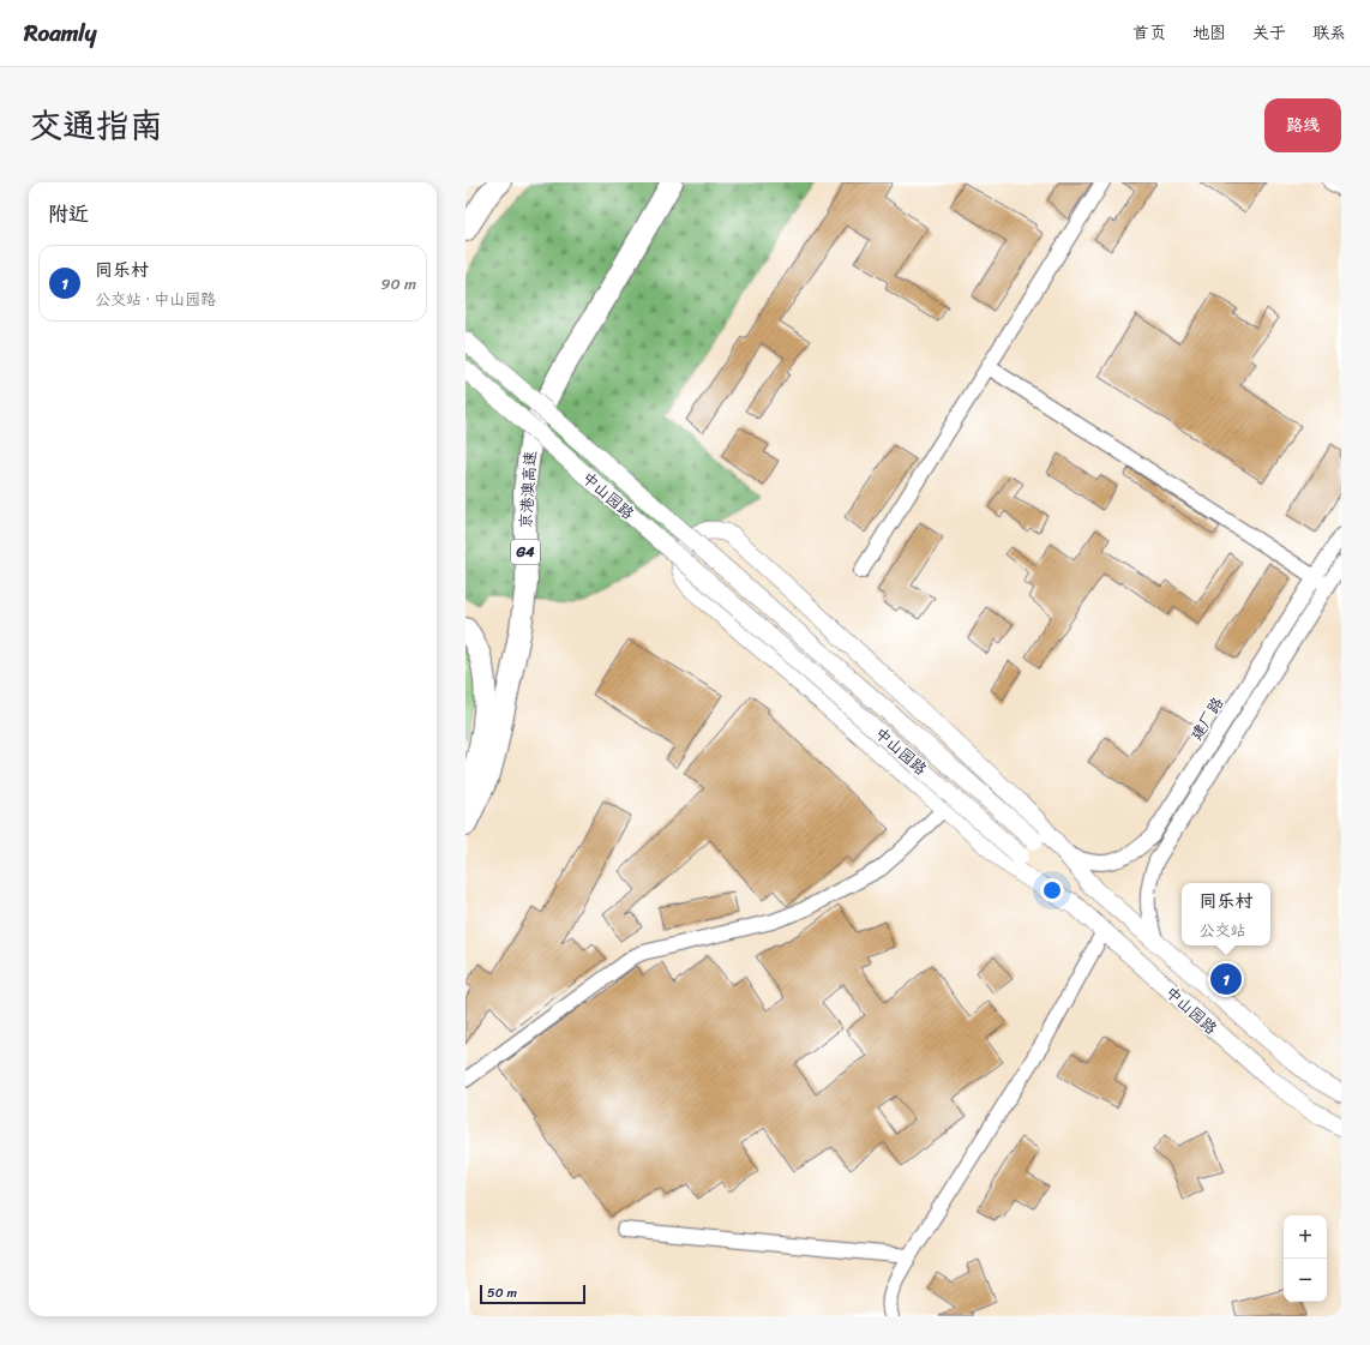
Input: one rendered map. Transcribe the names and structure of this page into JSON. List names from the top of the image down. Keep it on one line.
{"streets":{"highway":["京港澳高速","G4"],"main road":["中山园路"],"street":["建厂路"]},"crossings":[["中山园路","建厂路"]],"scale_bar":"50 m","page":{"header":"Roamly","nav":["首页","地图","关于","联系"],"title":"交通指南","buttons":"路线","heading":"附近","list":[{"mark":"1","name":"同乐村","note":"公交站 · 中山园路","value":"90 m"}],"popup":["同乐村","公交站"],"pins":"1","map_buttons":["+","−"],"scale":"50 m"}}
